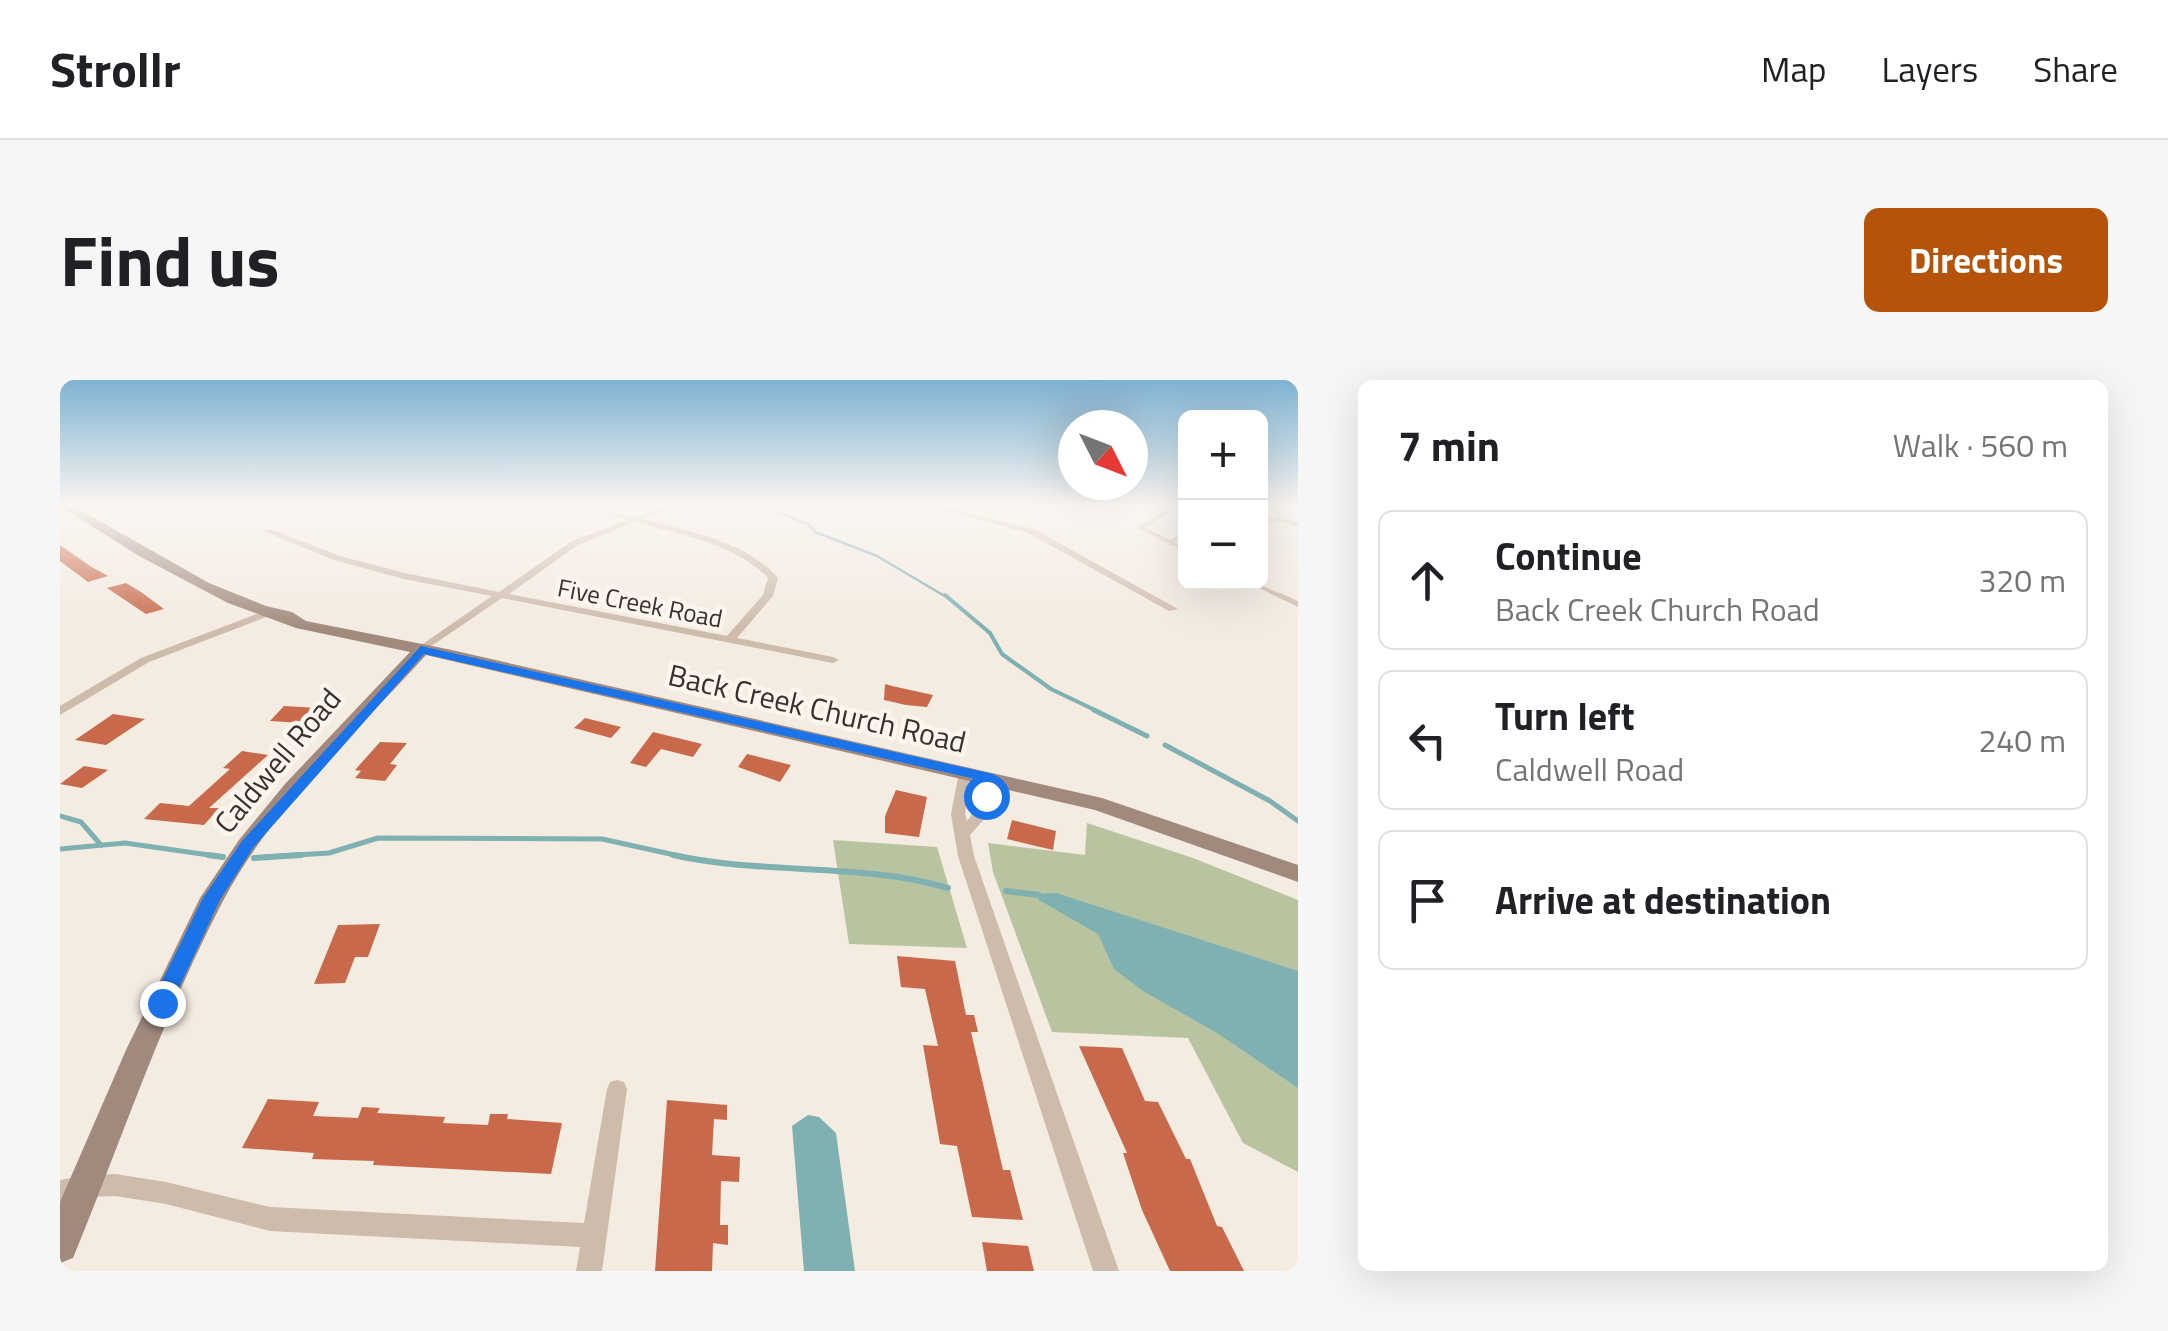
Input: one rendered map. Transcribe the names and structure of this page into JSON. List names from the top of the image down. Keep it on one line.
{"streets":{"street":["Five Creek Road","Back Creek Church Road","Caldwell Road"]},"crossings":[["Five Creek Road","Caldwell Road"],["Back Creek Church Road","Caldwell Road"]],"north":"bottom right","page":{"header":"Strollr","nav":["Map","Layers","Share"],"title":"Find us","buttons":"Directions","heading":["7 min","Walk · 560 m"],"map_buttons":["+","−"],"list":[["Continue","Back Creek Church Road","320 m"],["Turn left","Caldwell Road","240 m"],"Arrive at destination"]}}
